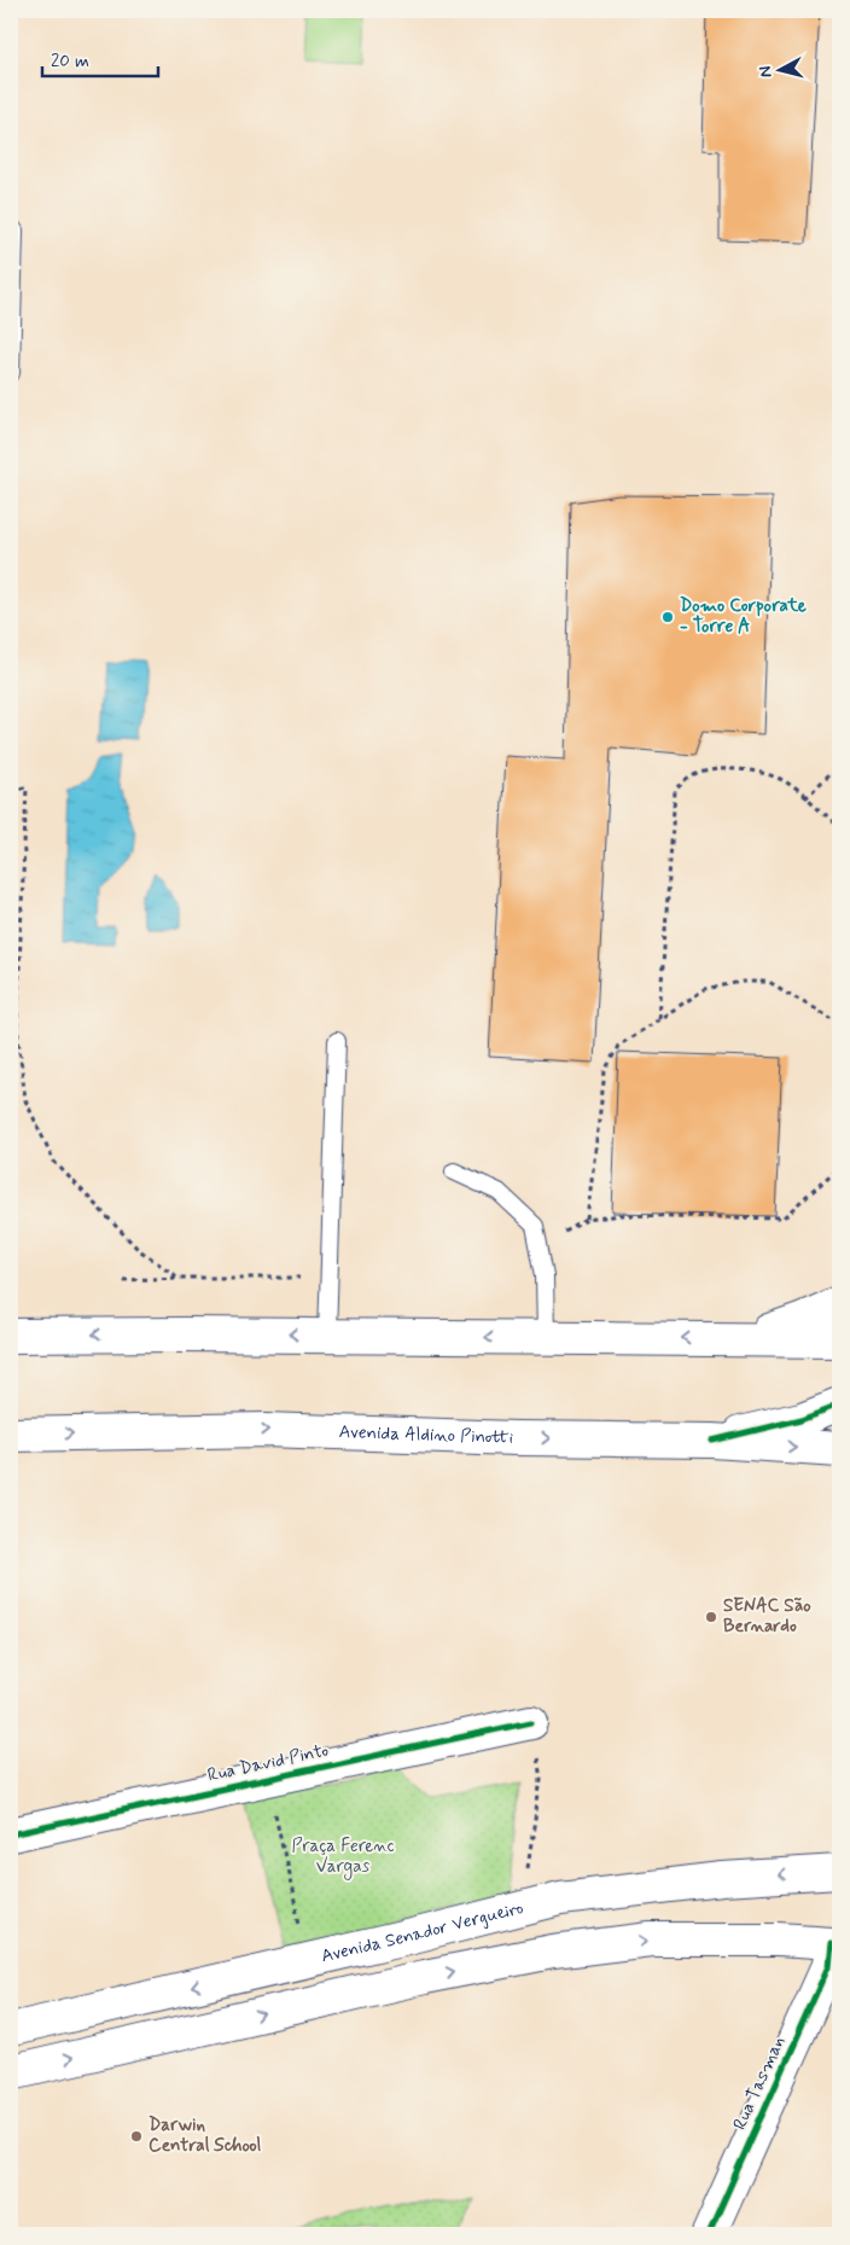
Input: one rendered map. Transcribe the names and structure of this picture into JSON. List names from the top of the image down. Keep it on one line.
{"streets":{"main road":["Avenida Aldino Pinotti","Rua David Pinto","Avenida Senador Vergueiro","Rua Tasman"]},"parks":["Praça Ferenc Vargas"],"places":["Domo Corporate - Torre A","SENAC São Bernardo","Darwin Central School"],"scale_bar":"20 m","north":"left"}
